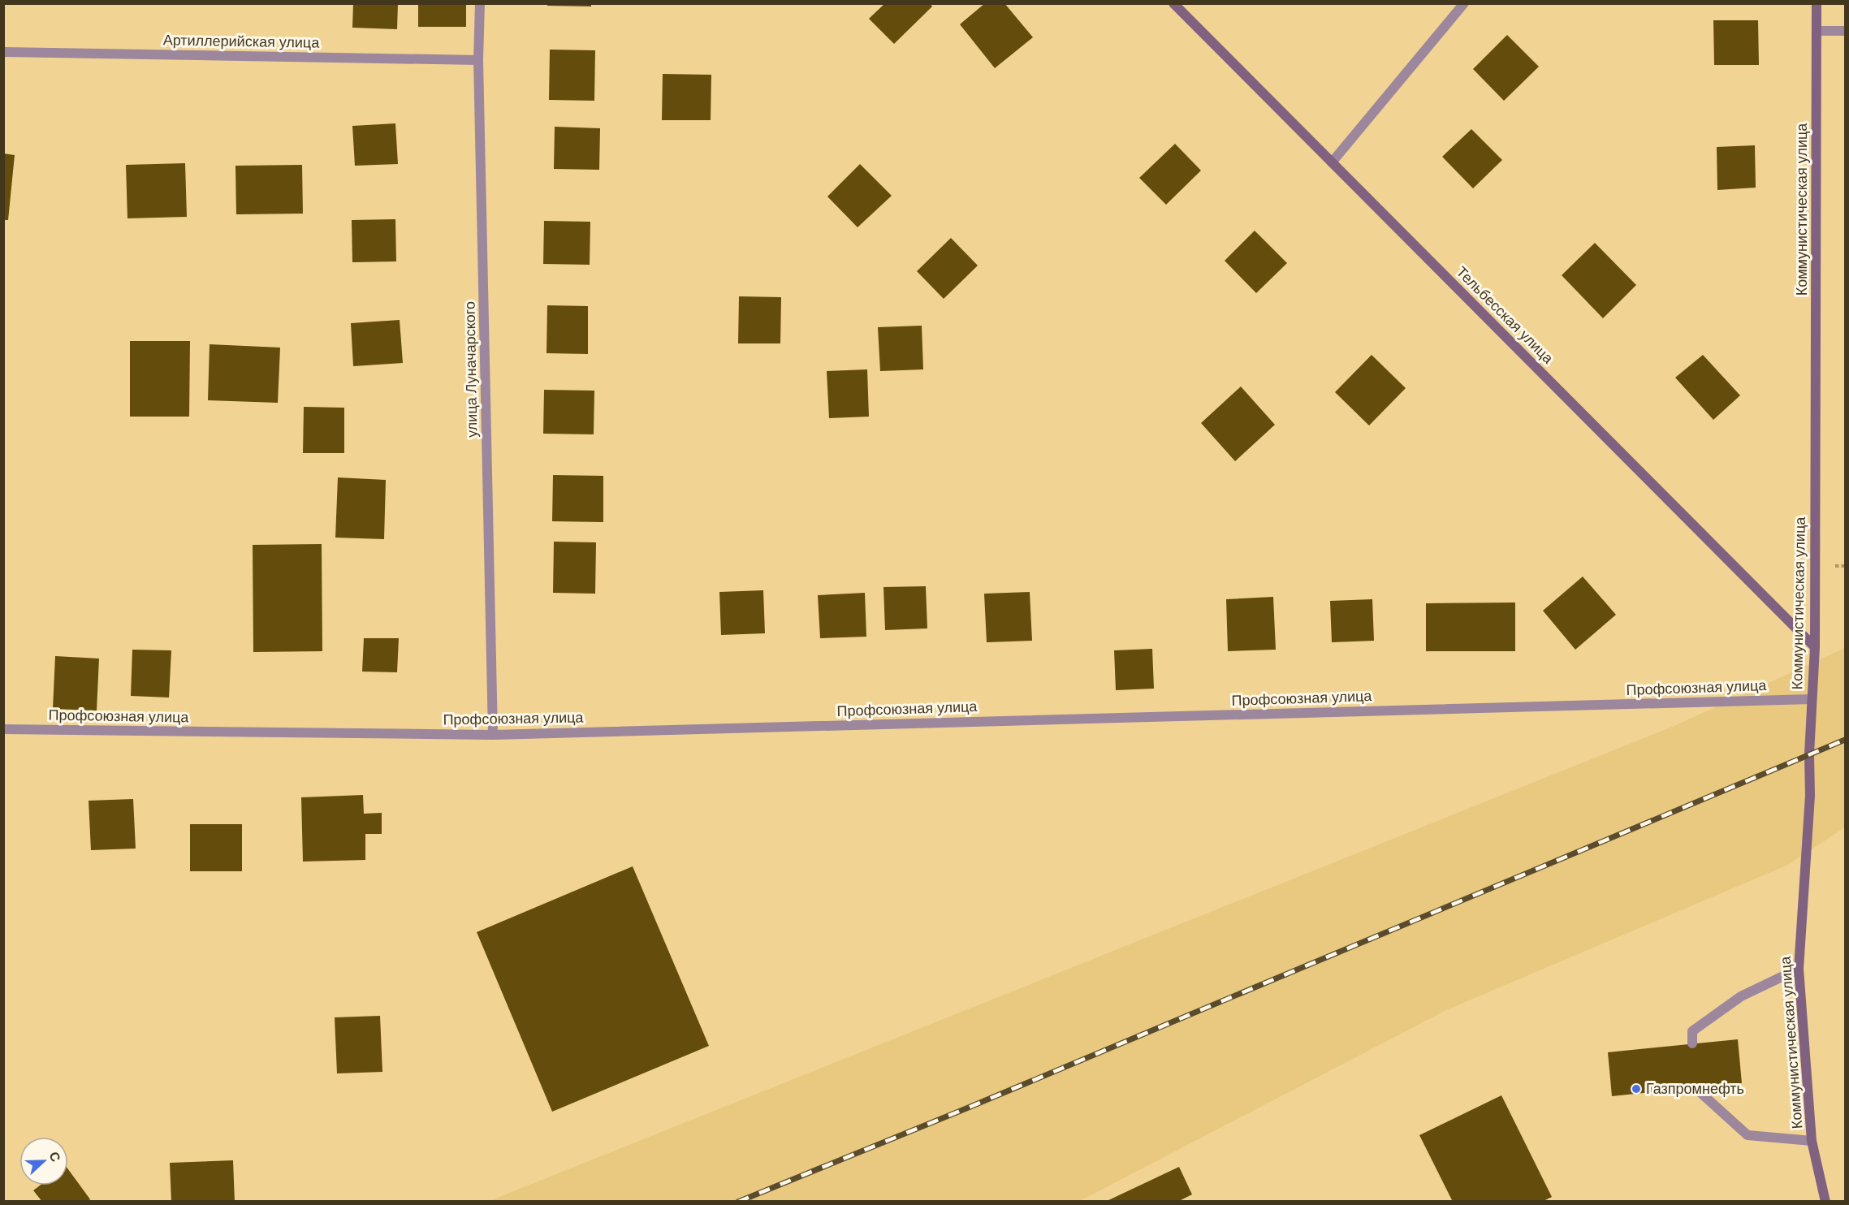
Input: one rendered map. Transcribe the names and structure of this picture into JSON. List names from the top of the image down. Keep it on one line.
{"streets":{"street":["Артиллерийская улица","Коммунистическая улица","Тельбесская улица","улица Луначарского","Профсоюзная улица"]},"crossings":[["Артиллерийская улица","улица Луначарского"],["Коммунистическая улица","Тельбесская улица"],["Коммунистическая улица","Профсоюзная улица"],["улица Луначарского","Профсоюзная улица"]],"places":["Газпромнефть"],"north":"right"}
